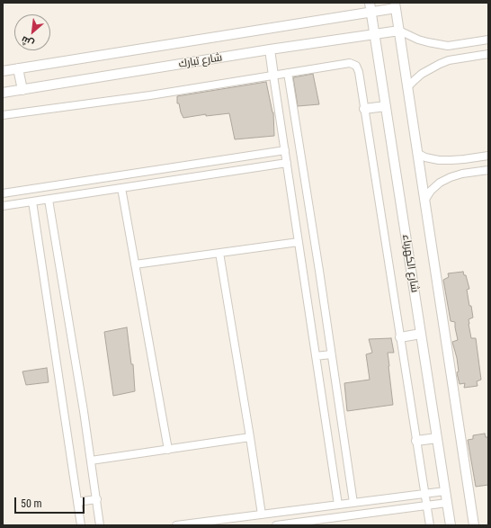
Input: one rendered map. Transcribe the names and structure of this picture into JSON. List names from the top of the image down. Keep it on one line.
{"streets":{"street":["شارع تبارك","شارع الكهرباء"]},"crossings":[["شارع تبارك","شارع الكهرباء"]],"scale_bar":"50 m","north":"bottom left"}
